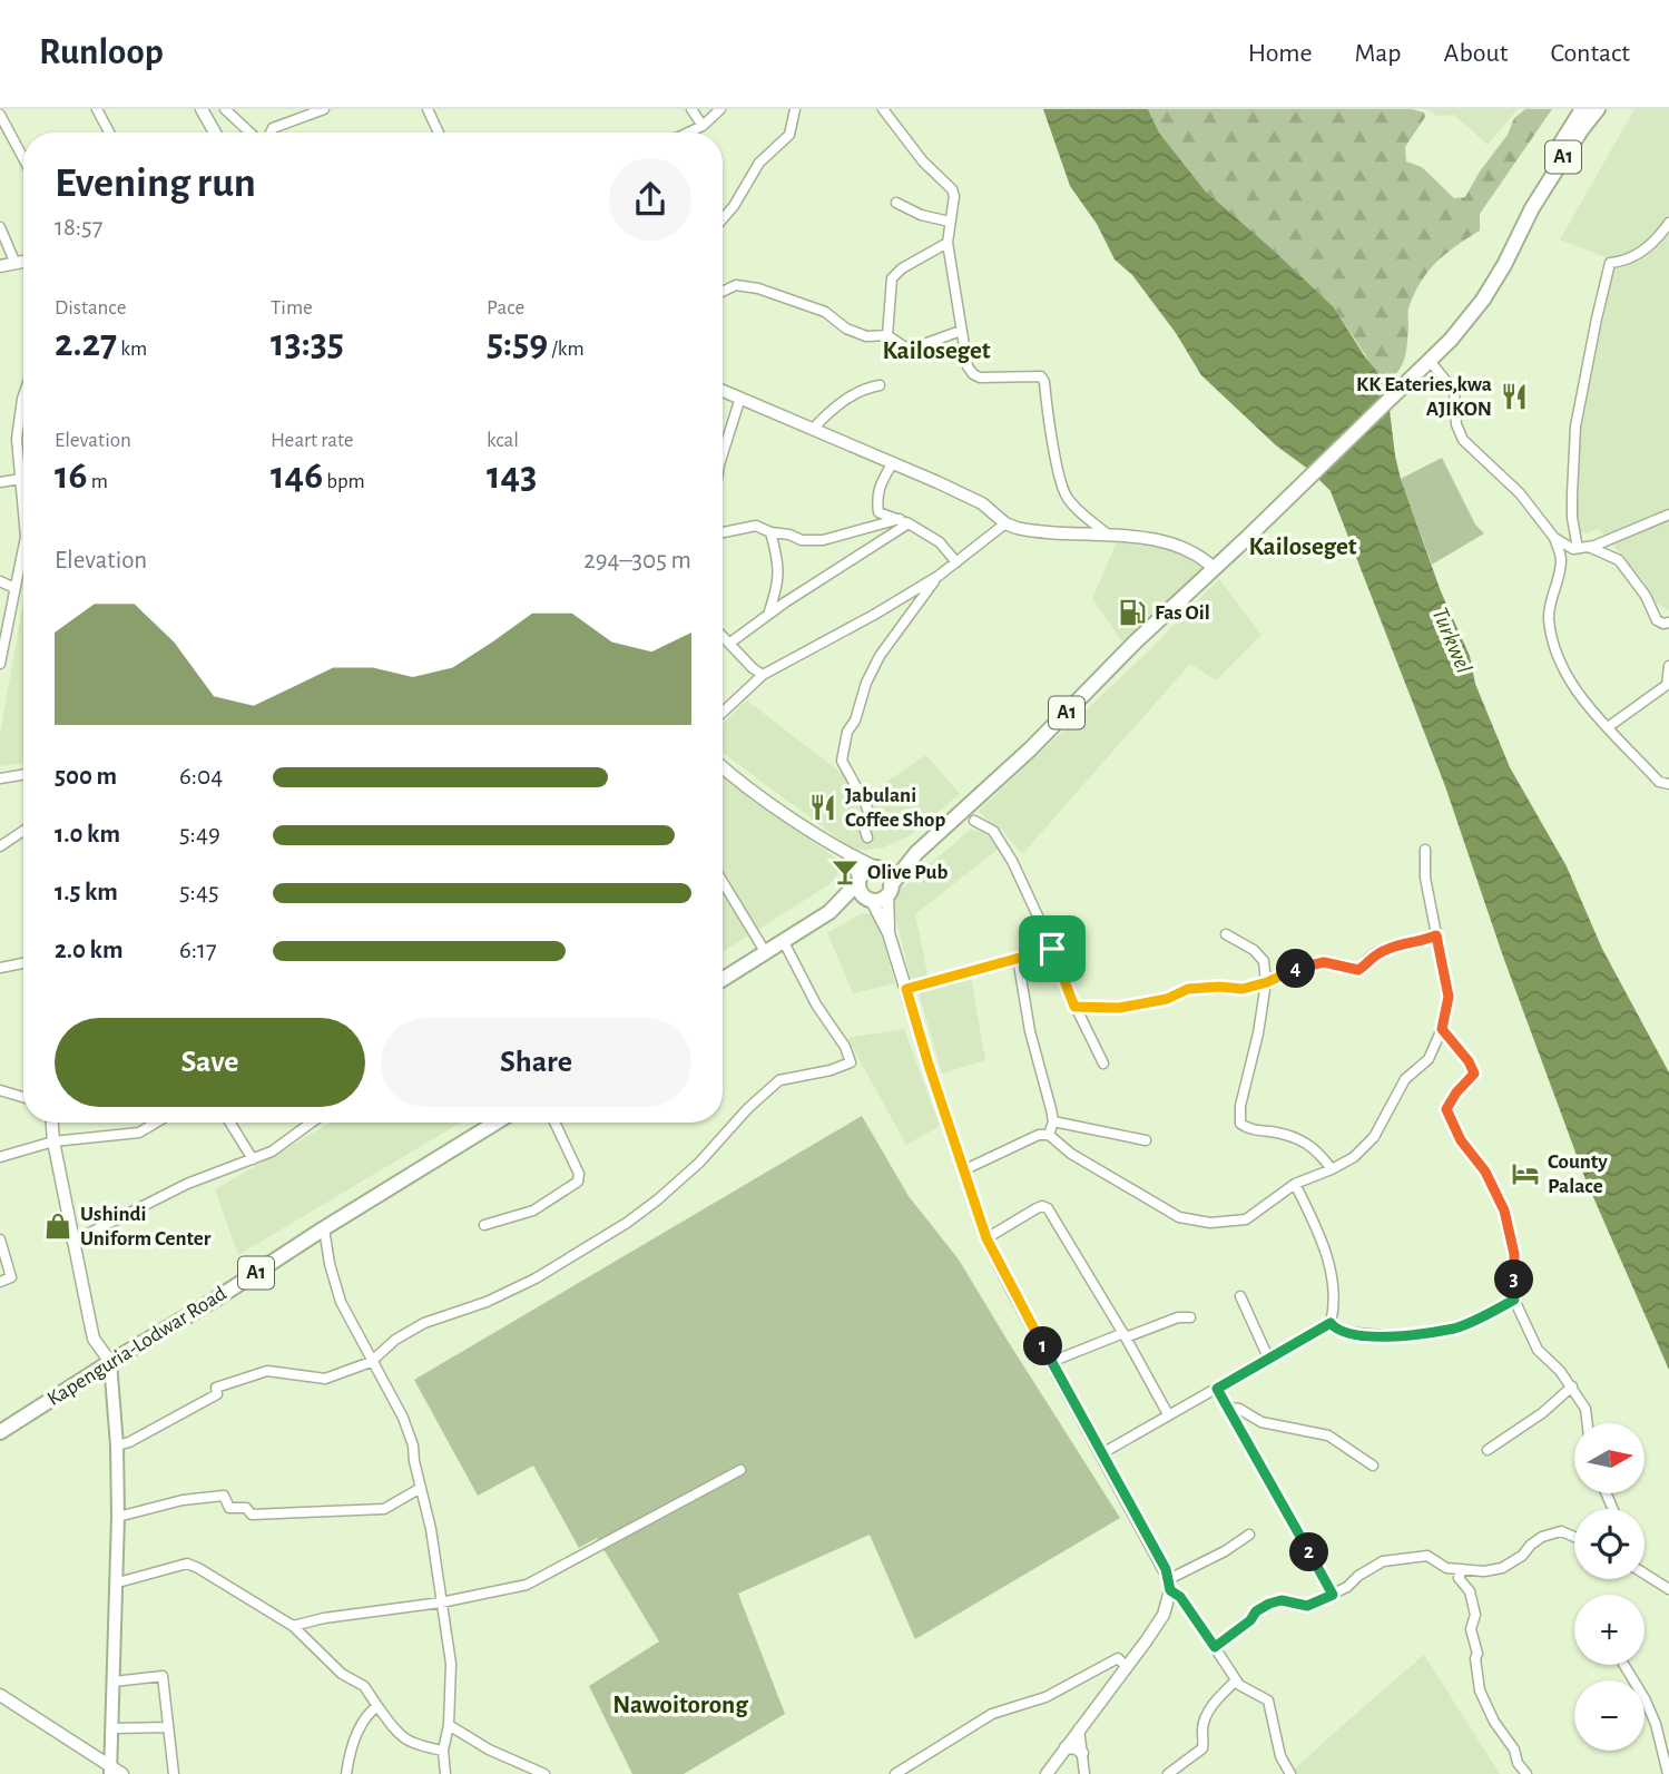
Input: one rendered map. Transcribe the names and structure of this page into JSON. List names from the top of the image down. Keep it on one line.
{"streets":{"highway":["A1","Kapenguria-Lodwar Road"]},"districts":["Kailoseget","Kailoseget","Nawoitorong"],"water":["Turkwel"],"places":{"restaurant":["KK Eateries,kwa AJIKON","Jabulani Coffee Shop"],"fuel station":["Fas Oil"],"bar":["Olive Pub"],"hotel":["County Palace"],"shop":["Ushindi Uniform Center"]},"north":"right","page":{"header":"Runloop","nav":["Home","Map","About","Contact"],"heading":["Evening run","18:57"],"stats":[["Distance","2.27 km"],["Time","13:35"],["Pace","5:59 /km"],["Elevation","16 m"],["Heart rate","146 bpm"],["kcal","143"]],"chart":["Elevation","294–305 m"],"list":[{"name":"500 m","note":"6:04"},{"name":"1.0 km","note":"5:49"},{"name":"1.5 km","note":"5:45"},{"name":"2.0 km","note":"6:17"}],"pins":["4","3","1","2"],"buttons":["Save","Share"],"map_buttons":["+","−"]}}
